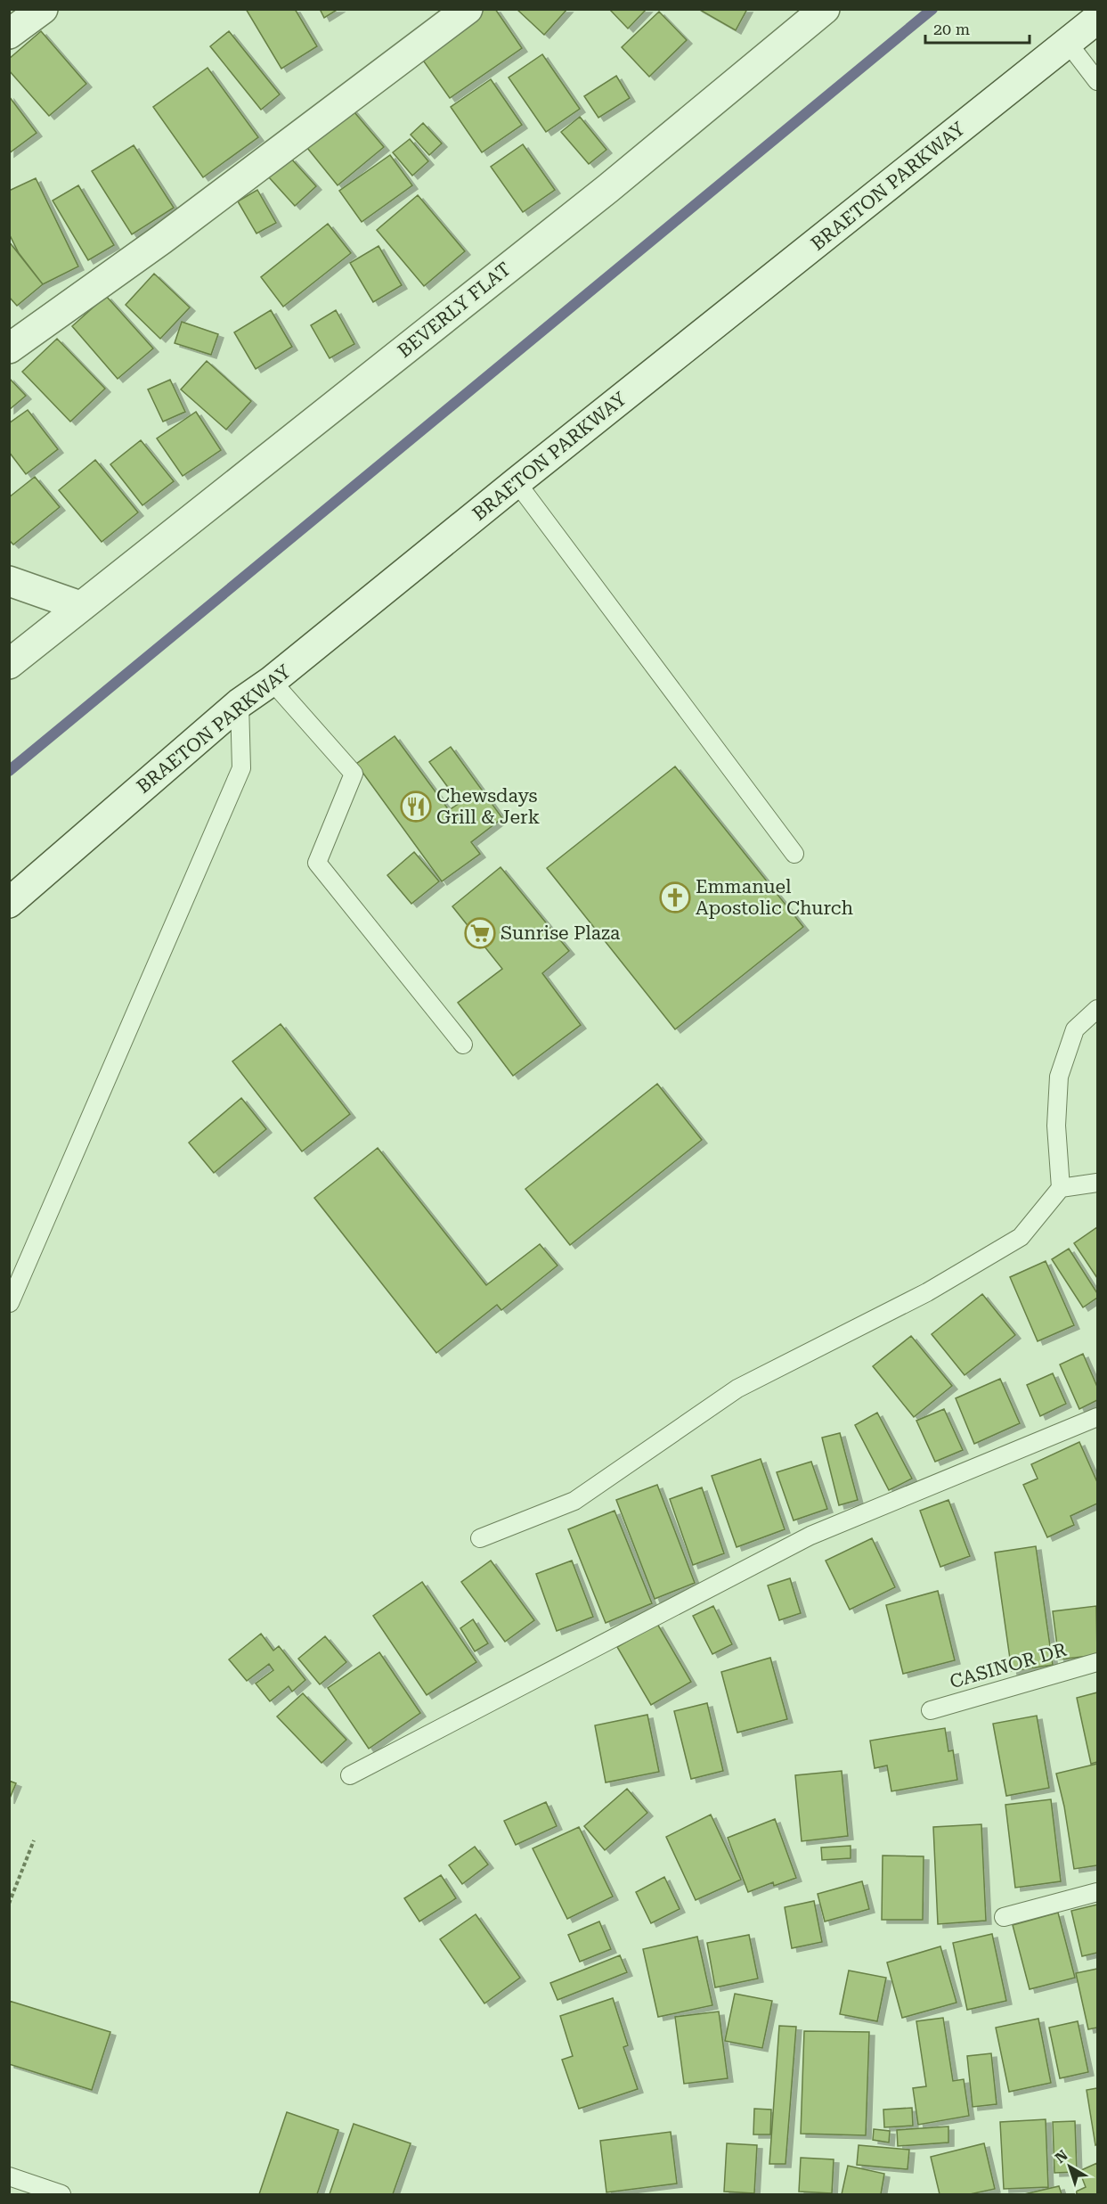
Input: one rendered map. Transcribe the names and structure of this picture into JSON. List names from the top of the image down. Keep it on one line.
{"streets":{"street":["BRAETON PARKWAY","BEVERLY FLAT"],"lane":["CASINOR DR"]},"places":{"restaurant":["Chewsdays Grill & Jerk"],"church":["Emmanuel Apostolic Church"],"supermarket":["Sunrise Plaza"]},"scale_bar":"20 m","north":"top left"}
